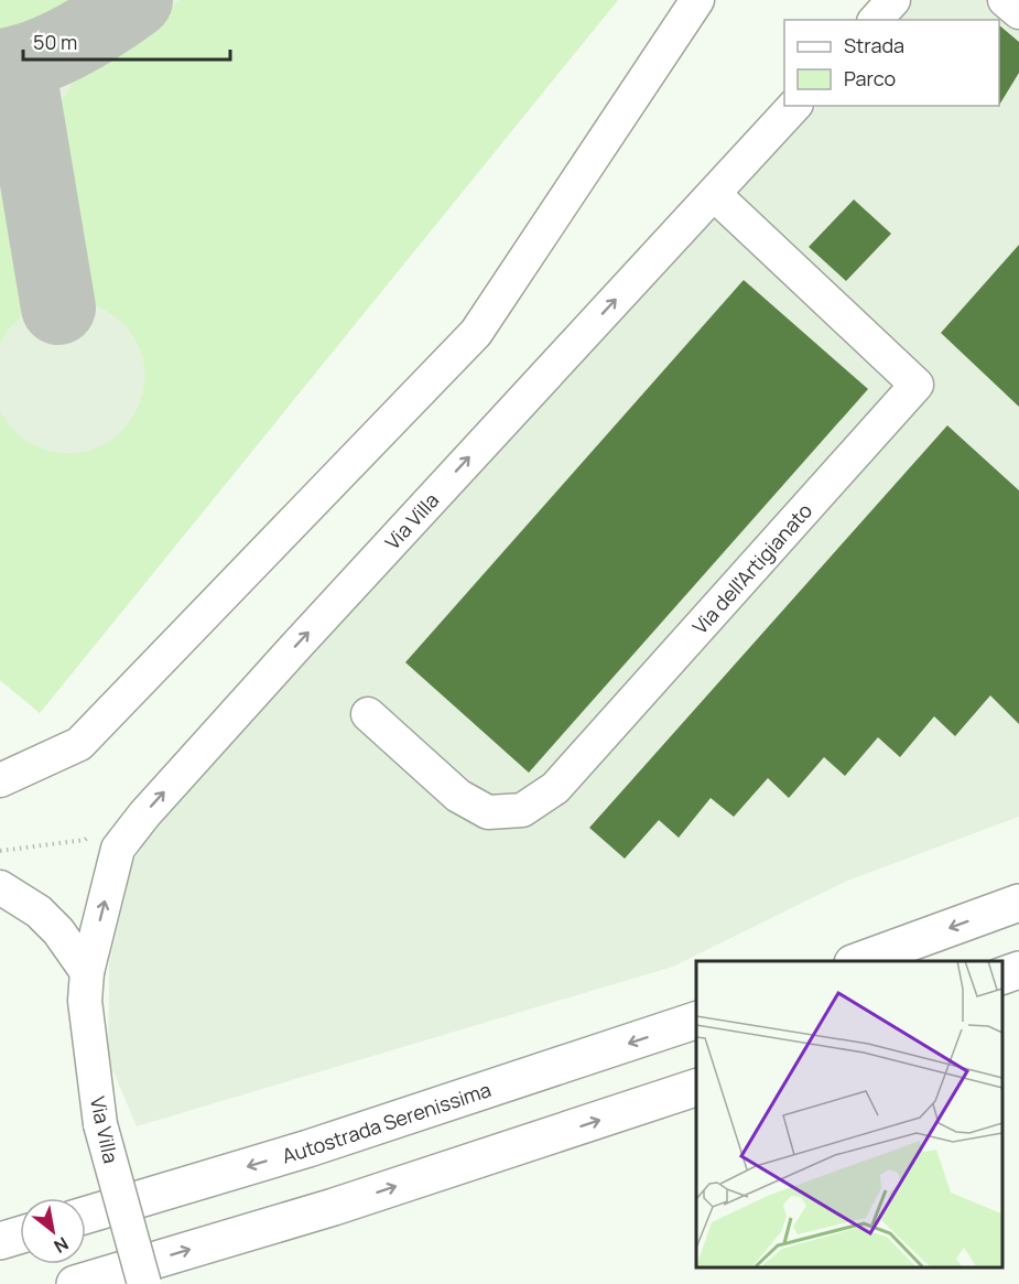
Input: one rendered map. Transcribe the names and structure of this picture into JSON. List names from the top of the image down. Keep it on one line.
{"streets":{"highway":["Autostrada Serenissima"],"street":["Via Villa","Via dell'Artigianato"]},"crossings":[["Via Villa","Via dell'Artigianato"]],"legend":["Strada","Parco"],"scale_bar":"50 m","north":"bottom right"}
